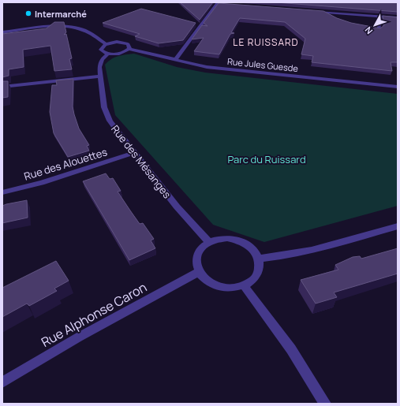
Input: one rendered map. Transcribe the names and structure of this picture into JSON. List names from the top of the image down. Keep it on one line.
{"streets":{"street":["Rue Jules Guesde","Rue des Mésanges","Rue des Alouettes","Rue Alphonse Caron"]},"crossings":[["Rue des Mésanges","Rue des Alouettes"],["Rue des Mésanges","Rue Alphonse Caron"]],"districts":["LE RUISSARD"],"parks":["Parc du Ruissard"],"places":["Intermarché"],"north":"bottom left"}
